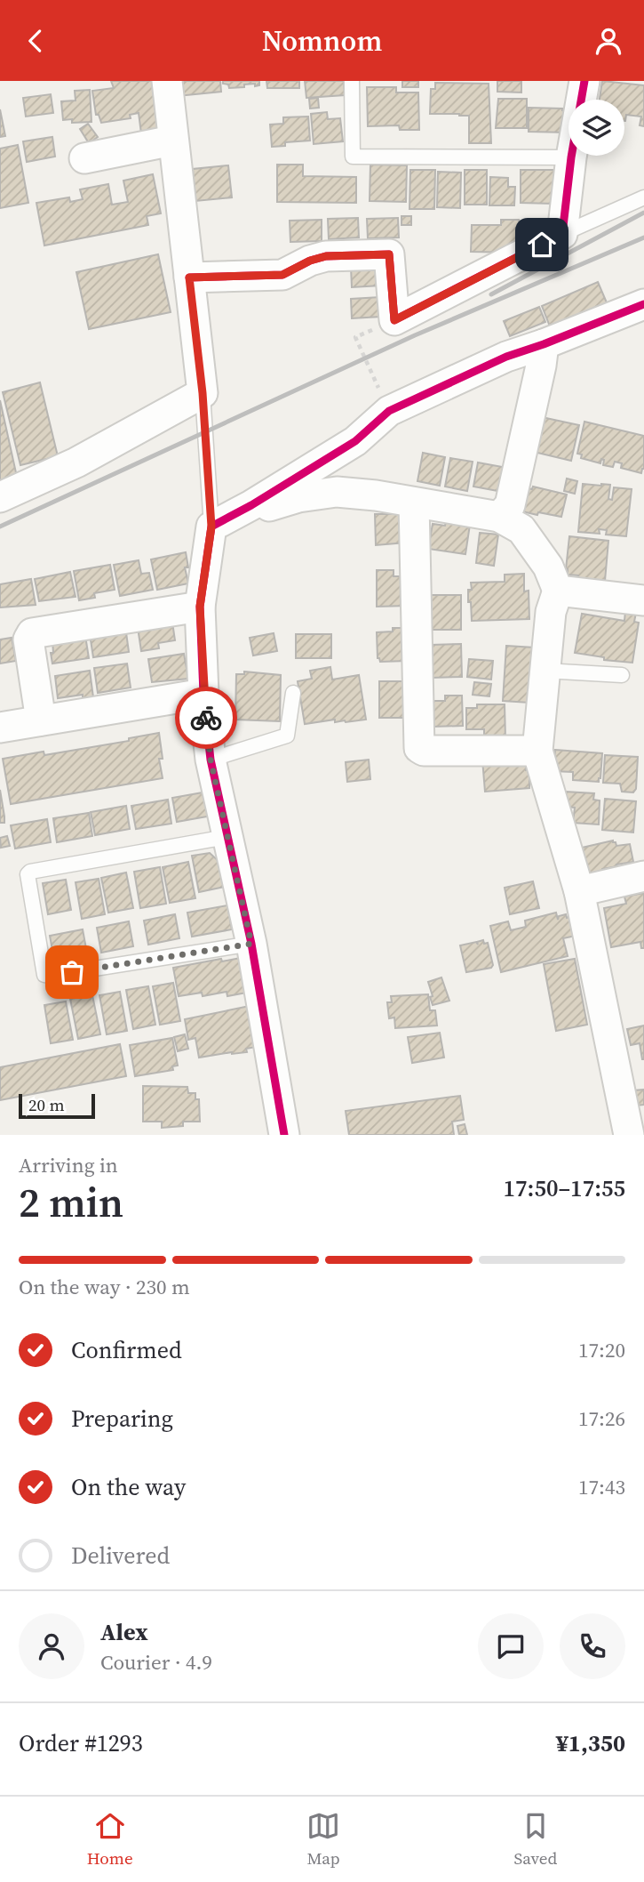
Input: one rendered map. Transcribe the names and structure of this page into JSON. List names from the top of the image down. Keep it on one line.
{"scale_bar":"20 m","page":{"header":"Nomnom","scale":"20 m","heading":["2 min","Arriving in","17:50–17:55"],"panel":["Alex","Courier · 4.9","Order #1293","¥1,350"],"bar":"On the way · 230 m","list":[["Confirmed","17:20"],["Preparing","17:26"],["On the way","17:43"],"Delivered"],"tabs":["Home","Map","Saved"]}}
